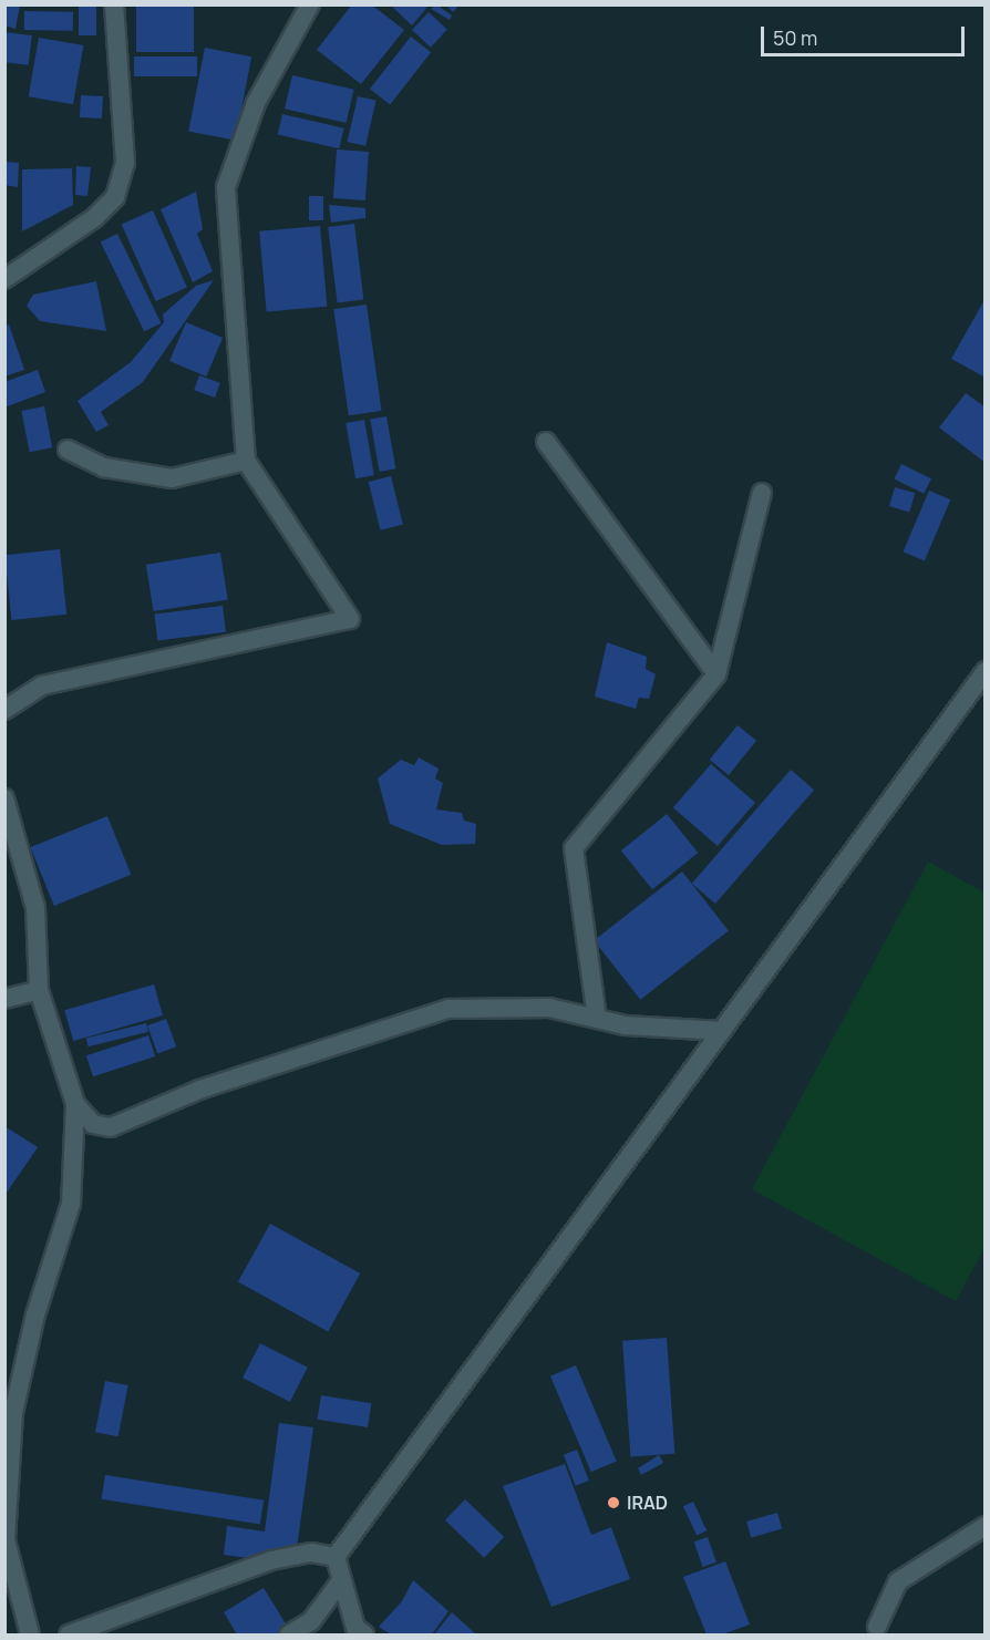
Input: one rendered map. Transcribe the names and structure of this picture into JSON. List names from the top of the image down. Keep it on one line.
{"places":["IRAD"],"scale_bar":"50 m"}
